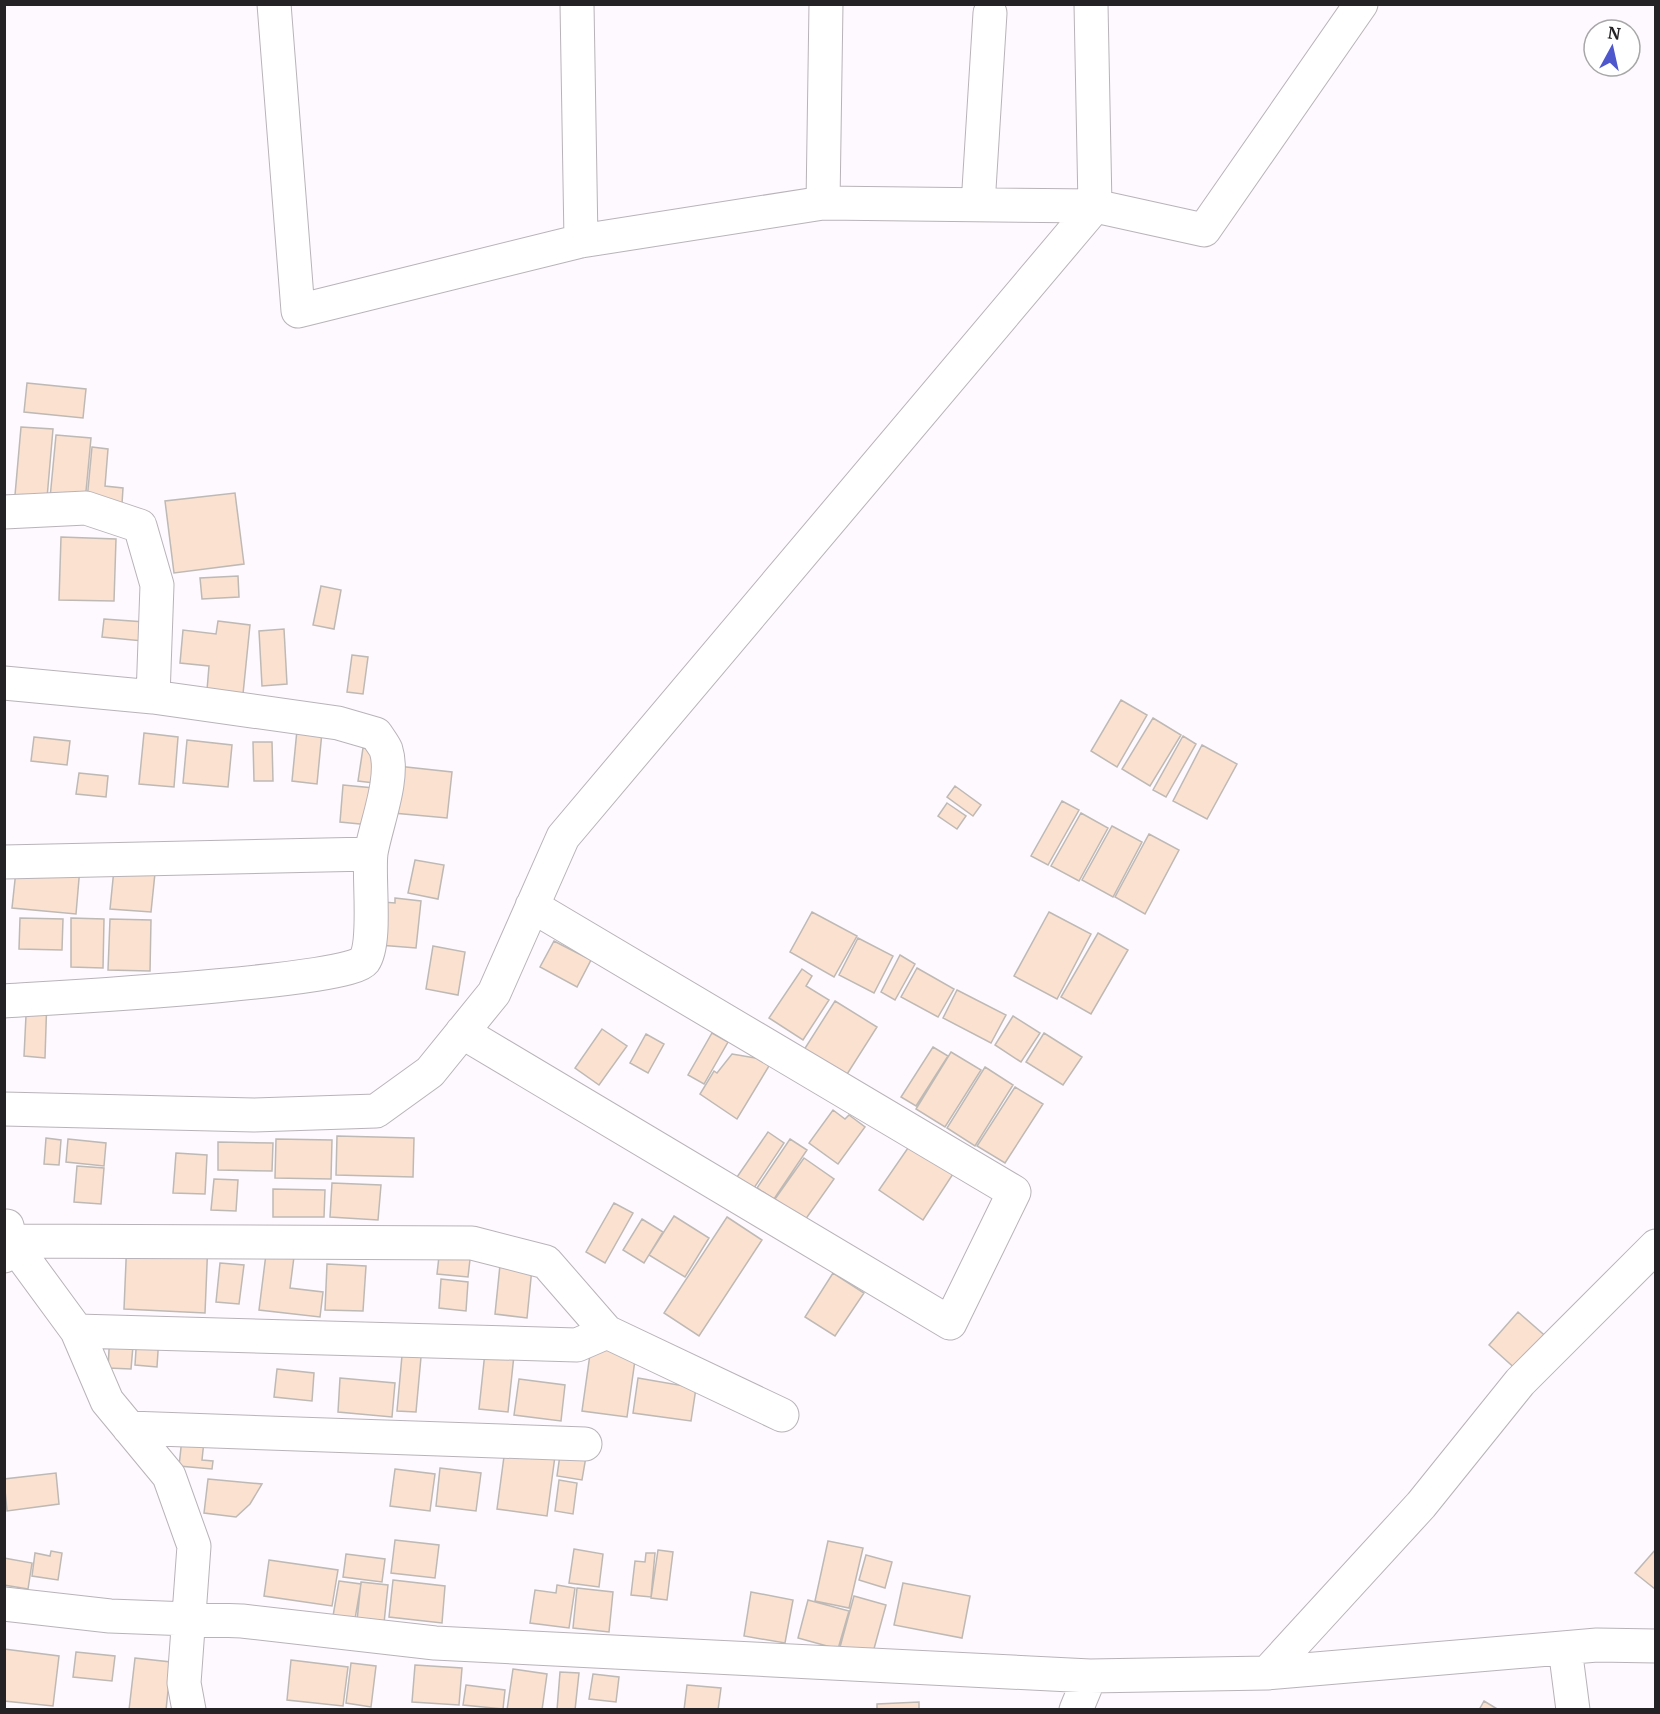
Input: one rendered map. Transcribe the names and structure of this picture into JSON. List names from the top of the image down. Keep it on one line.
{"north":"top"}
